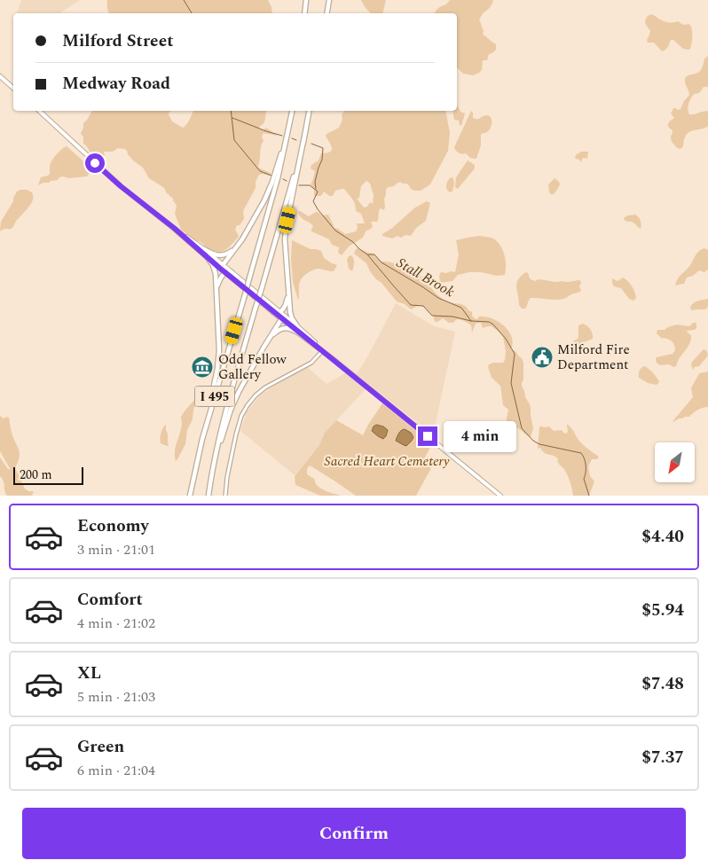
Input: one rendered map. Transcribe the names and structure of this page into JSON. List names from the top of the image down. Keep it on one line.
{"streets":{"highway":["I 495"]},"water":["Stall Brook"],"parks":["Sacred Heart Cemetery"],"places":{"public building":["Milford Fire Department"],"museum":["Odd Fellow Gallery"]},"scale_bar":"200 m","north":"bottom left","page":{"banner":["Milford Street","Medway Road"],"bubble":"4 min","scale":"200 m","list":[{"name":"Economy","note":"3 min · 21:01","value":"$4.40"},{"name":"Comfort","note":"4 min · 21:02","value":"$5.94"},{"name":"XL","note":"5 min · 21:03","value":"$7.48"},{"name":"Green","note":"6 min · 21:04","value":"$7.37"}],"buttons":"Confirm"}}
